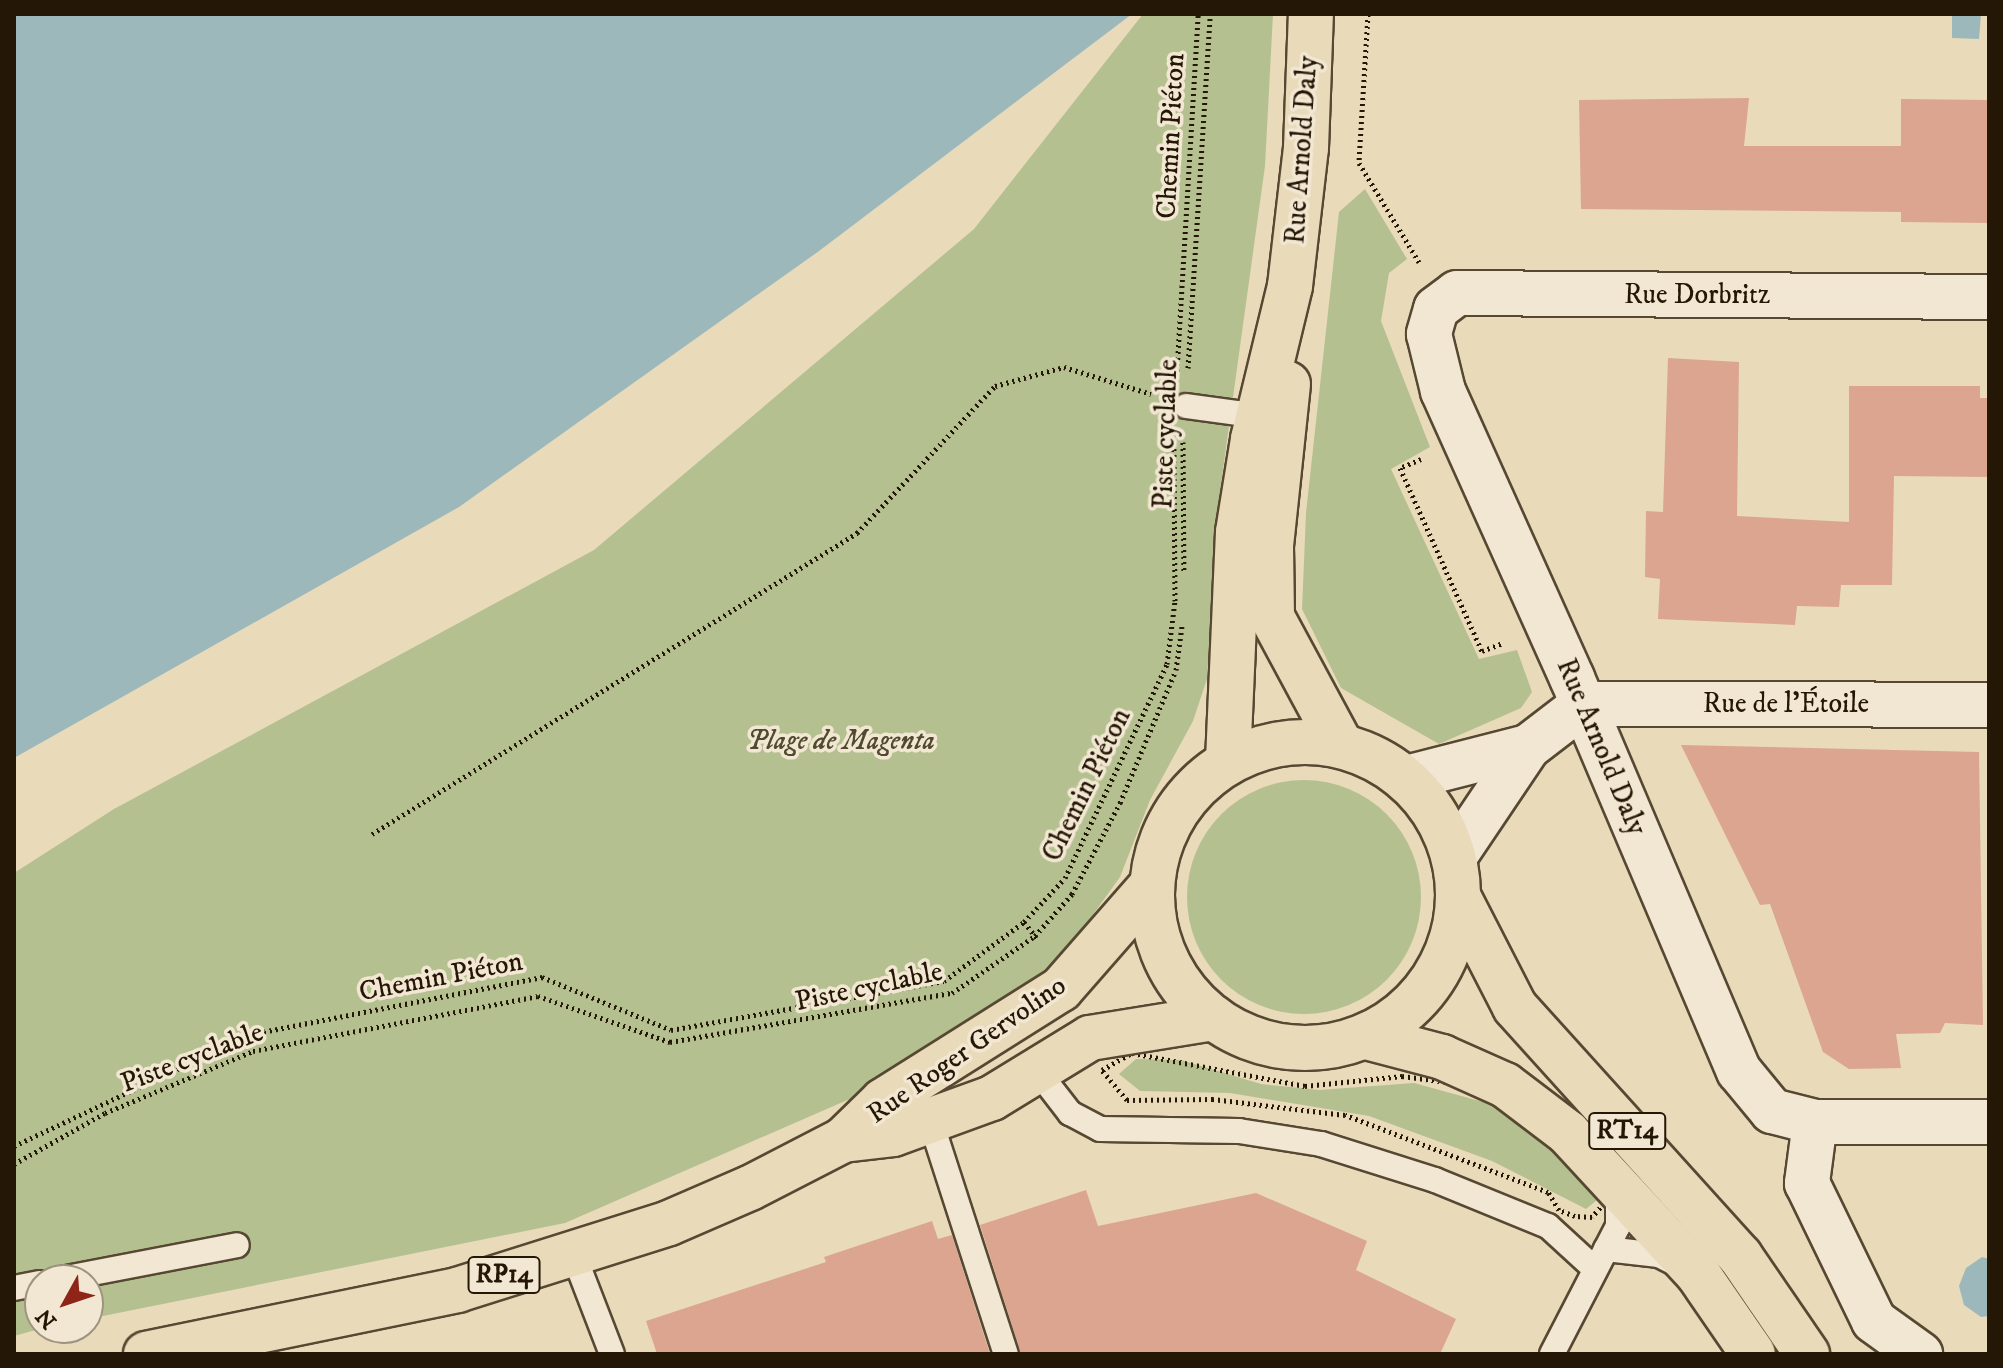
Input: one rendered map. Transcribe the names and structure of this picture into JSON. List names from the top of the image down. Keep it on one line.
{"streets":{"main road":["Rue Arnold Daly","Rue Roger Gervolino","RT14","RP14"],"street":["Rue Dorbritz","Rue de l'Étoile"],"path":["Chemin Piéton","Piste cyclable"]},"crossings":[["Chemin Piéton","Piste cyclable"],["Rue Arnold Daly","Rue Dorbritz"],["Rue Arnold Daly","Rue de l'Étoile"]],"parks":["Plage de Magenta"],"north":"bottom left"}
